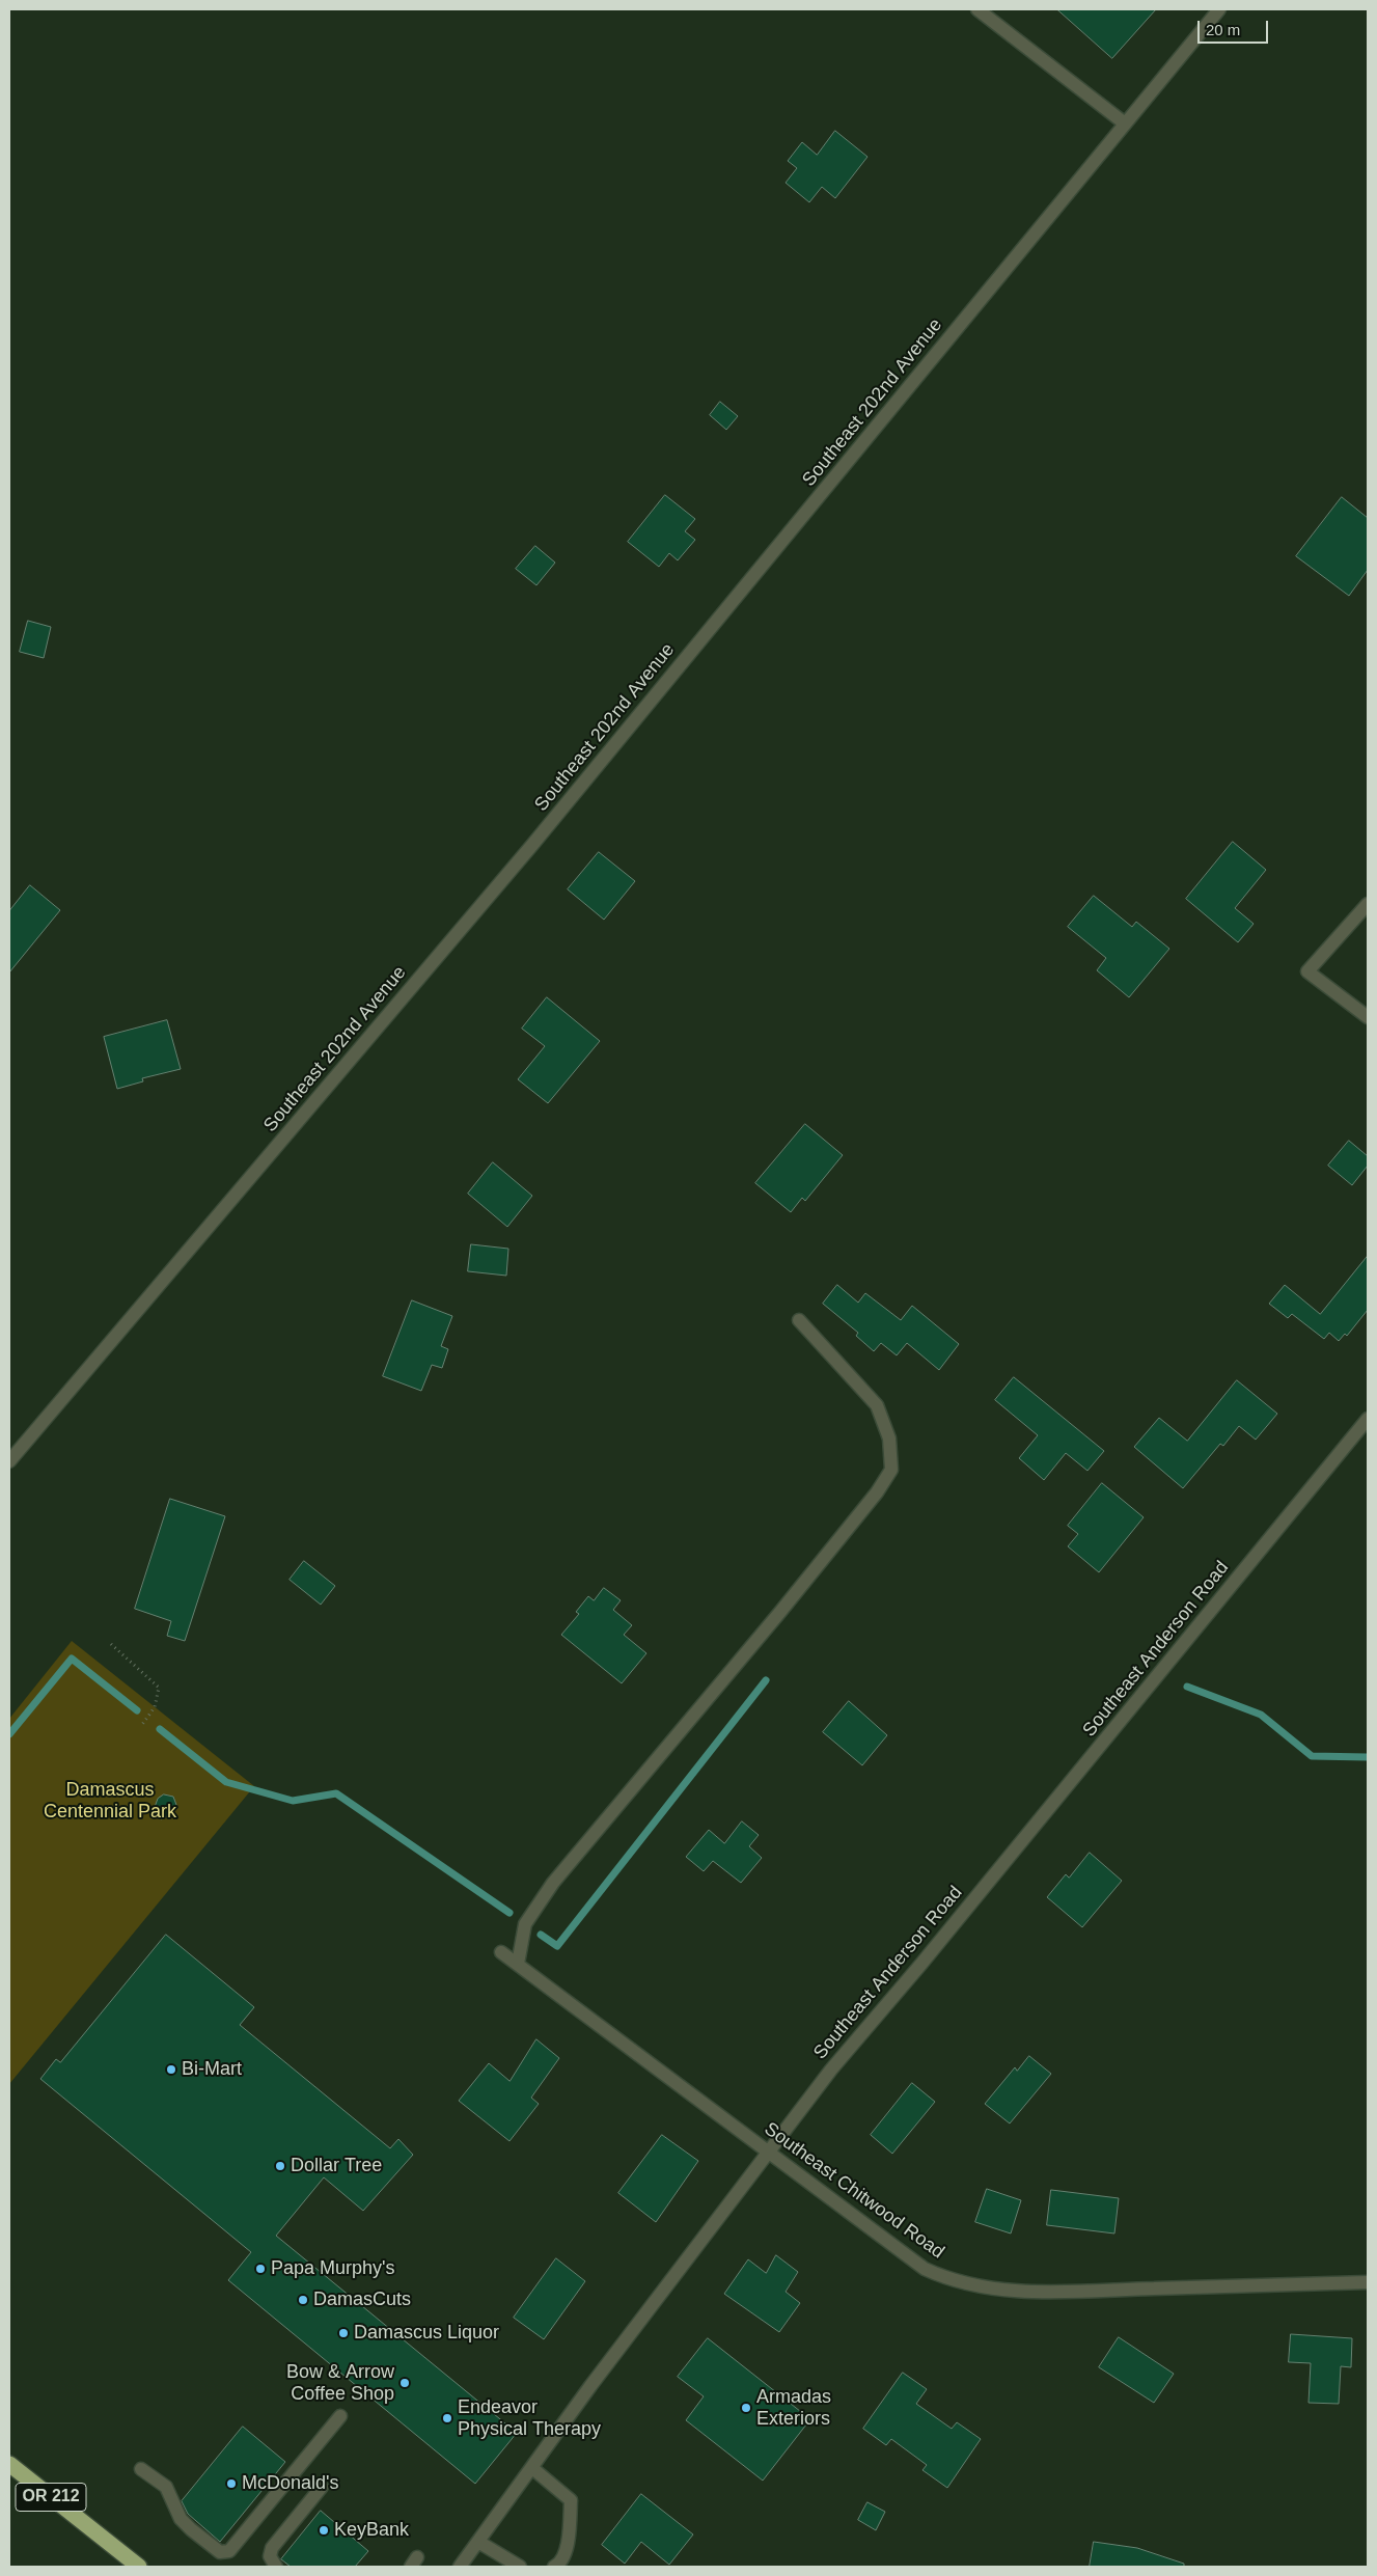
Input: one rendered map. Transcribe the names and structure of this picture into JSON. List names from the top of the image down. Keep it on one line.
{"streets":{"highway":["OR 212"],"street":["Southeast 202nd Avenue","Southeast Anderson Road","Southeast Chitwood Road"]},"crossings":[["Southeast Anderson Road","Southeast Chitwood Road"]],"parks":["Damascus Centennial Park"],"places":["Bi-Mart","Dollar Tree","Papa Murphy's","DamasCuts","Damascus Liquor","Bow & Arrow Coffee Shop","Armadas Exteriors","Endeavor Physical Therapy","McDonald's","KeyBank"],"scale_bar":"20 m"}
